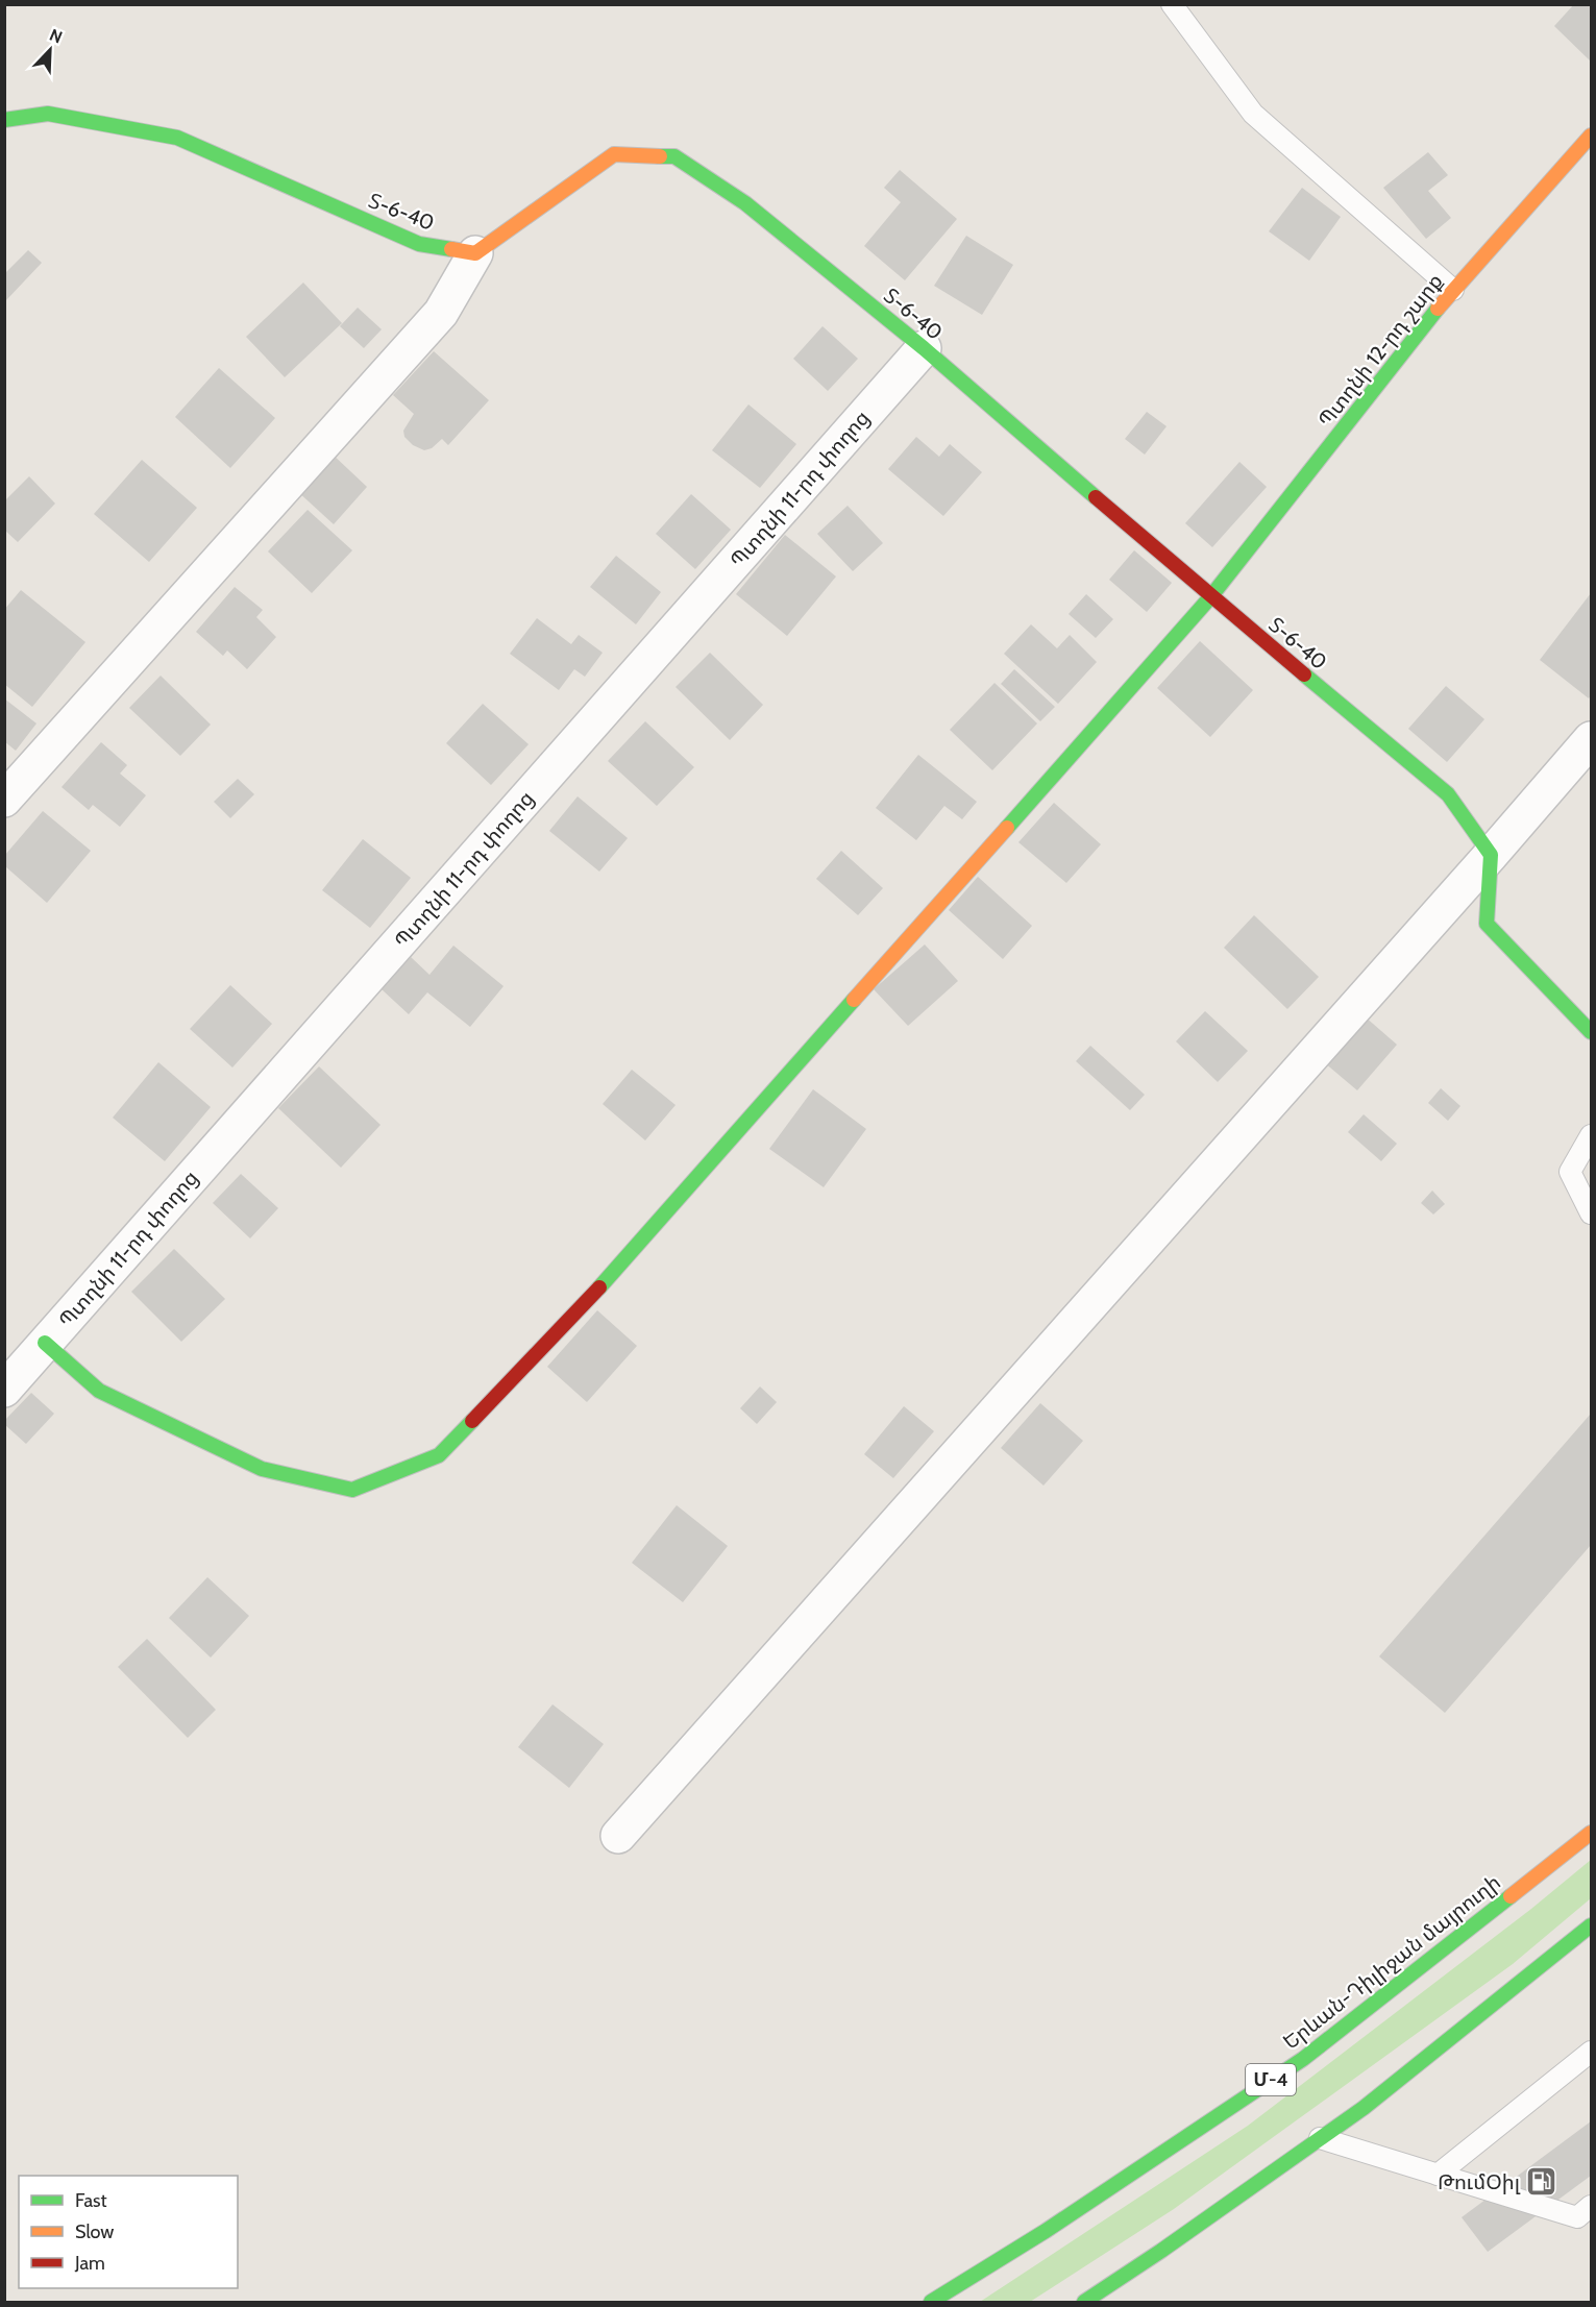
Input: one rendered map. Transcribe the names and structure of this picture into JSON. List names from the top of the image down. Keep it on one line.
{"streets":{"main road":["Տ-6-40","Պտղնի 12-րդ շարք","Երևան-Դիլիջան մայրուղի","Մ-4"],"street":["Պտղնի 11-րդ փողոց"]},"crossings":[["Տ-6-40","Պտղնի 12-րդ շարք"],["Տ-6-40","Պտղնի 11-րդ փողոց"],["Պտղնի 12-րդ շարք","Պտղնի 11-րդ փողոց"]],"places":{"fuel station":["ԹումՕիլ"]},"legend":["Fast","Slow","Jam"],"north":"top right"}
